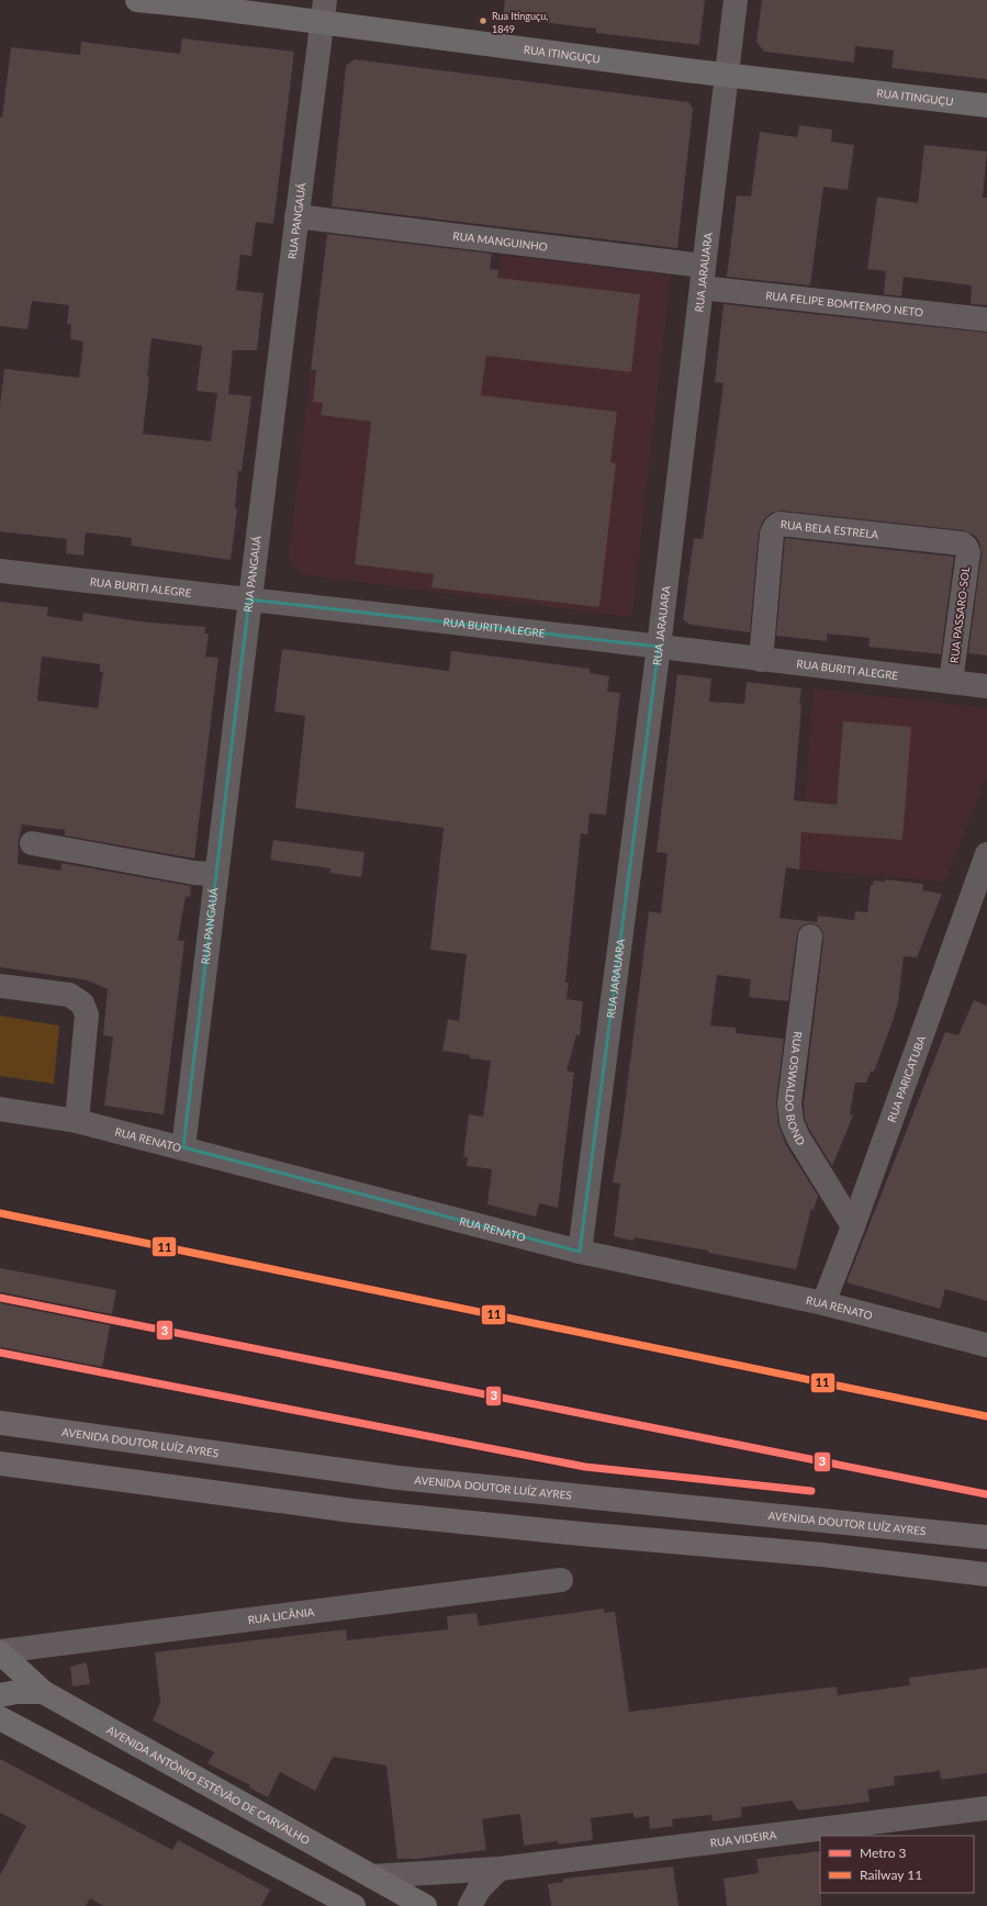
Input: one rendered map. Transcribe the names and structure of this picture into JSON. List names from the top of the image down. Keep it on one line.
{"streets":{"highway":["AVENIDA DOUTOR LUÍZ AYRES"],"main road":["RUA ITINGUÇU","AVENIDA ANTÔNIO ESTÊVÃO DE CARVALHO"],"street":["RUA PANGAUÁ","RUA MANGUINHO","RUA JARAUARA","RUA FELIPE BOMTEMPO NETO","RUA BELA ESTRELA","RUA BURITI ALEGRE","RUA PASSARO-SOL","RUA PARICATUBA","RUA OSWALDO BOND","RUA RENATO","RUA LICÂNIA","RUA VIDEIRA"]},"crossings":[["RUA ITINGUÇU","RUA PANGAUÁ"],["RUA ITINGUÇU","RUA JARAUARA"],["RUA PANGAUÁ","RUA MANGUINHO"],["RUA PANGAUÁ","RUA BURITI ALEGRE"],["RUA PANGAUÁ","RUA RENATO"],["RUA MANGUINHO","RUA JARAUARA"],["RUA MANGUINHO","RUA FELIPE BOMTEMPO NETO"],["RUA JARAUARA","RUA FELIPE BOMTEMPO NETO"],["RUA JARAUARA","RUA BURITI ALEGRE"],["RUA JARAUARA","RUA RENATO"],["RUA BELA ESTRELA","RUA BURITI ALEGRE"],["RUA BELA ESTRELA","RUA PASSARO-SOL"],["RUA BURITI ALEGRE","RUA PASSARO-SOL"],["RUA PARICATUBA","RUA OSWALDO BOND"],["RUA PARICATUBA","RUA RENATO"],["RUA LICÂNIA","AVENIDA ANTÔNIO ESTÊVÃO DE CARVALHO"],["AVENIDA ANTÔNIO ESTÊVÃO DE CARVALHO","RUA VIDEIRA"]],"places":["Rua Itinguçu, 1849"],"lines":["rail line 11","metro line 3"],"legend":["Metro 3","Railway 11"]}
